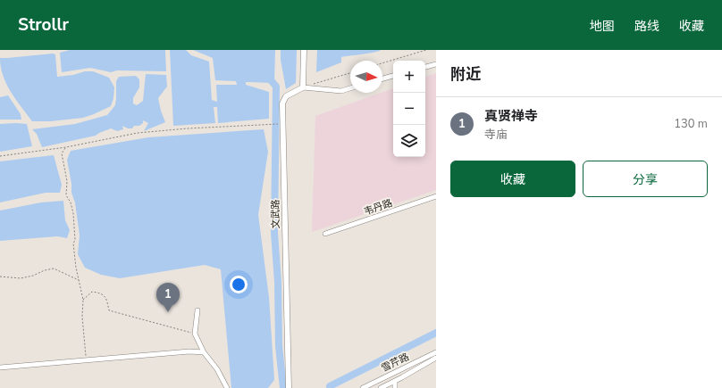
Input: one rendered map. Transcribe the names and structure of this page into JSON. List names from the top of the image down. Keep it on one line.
{"streets":{"main road":["文武路"],"street":["韦丹路","雪芹路"]},"north":"right","page":{"header":"Strollr","nav":["地图","路线","收藏"],"heading":"附近","map_buttons":["+","−"],"list":[{"mark":"1","name":"真贤禅寺","note":"寺庙","value":"130 m"}],"buttons":["收藏","分享"],"pins":"1"}}
